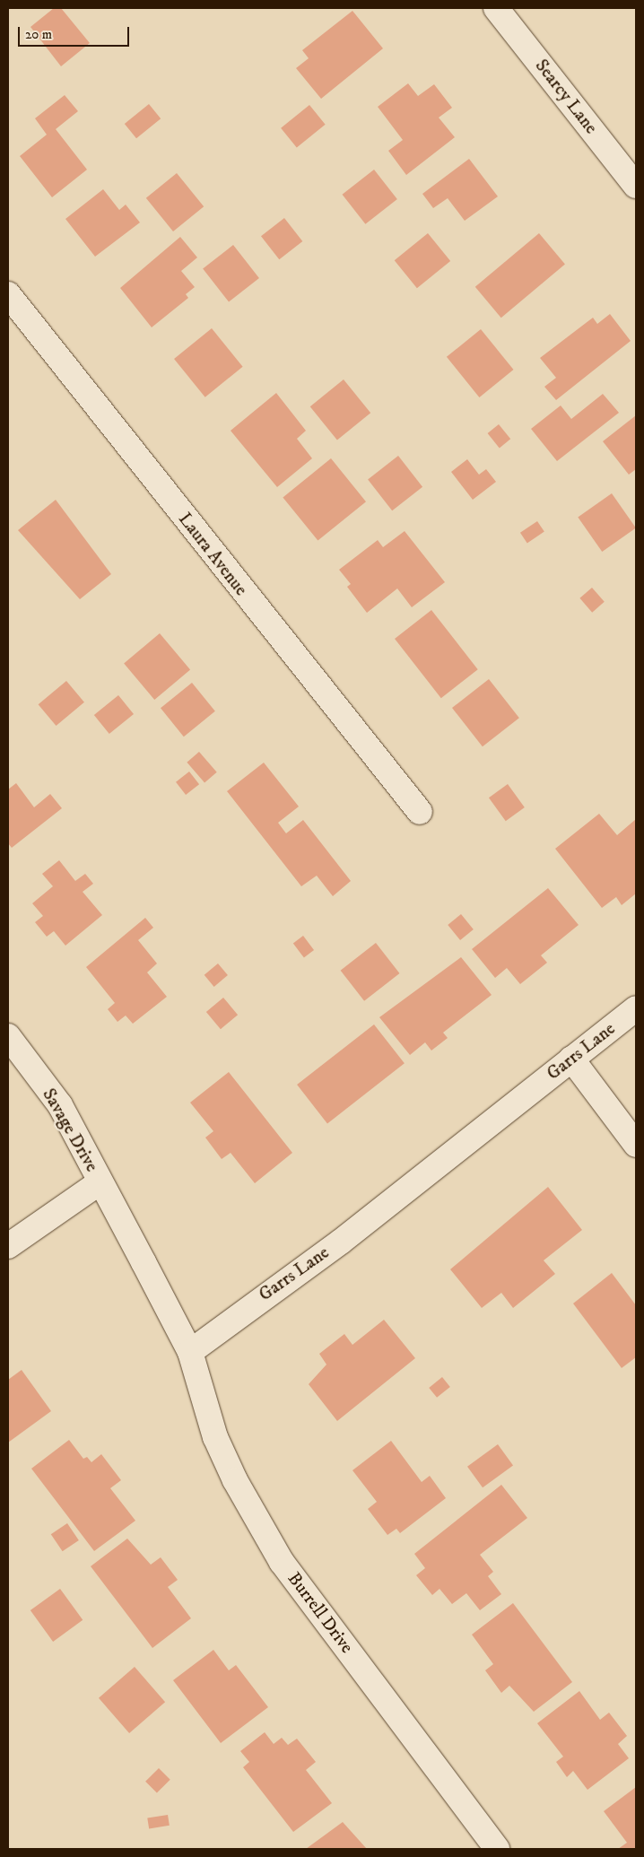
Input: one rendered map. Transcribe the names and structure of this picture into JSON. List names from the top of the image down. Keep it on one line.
{"streets":{"street":["Searcy Lane","Laura Avenue","Garrs Lane","Savage Drive","Burrell Drive"]},"crossings":[["Garrs Lane","Burrell Drive"]],"scale_bar":"20 m"}
